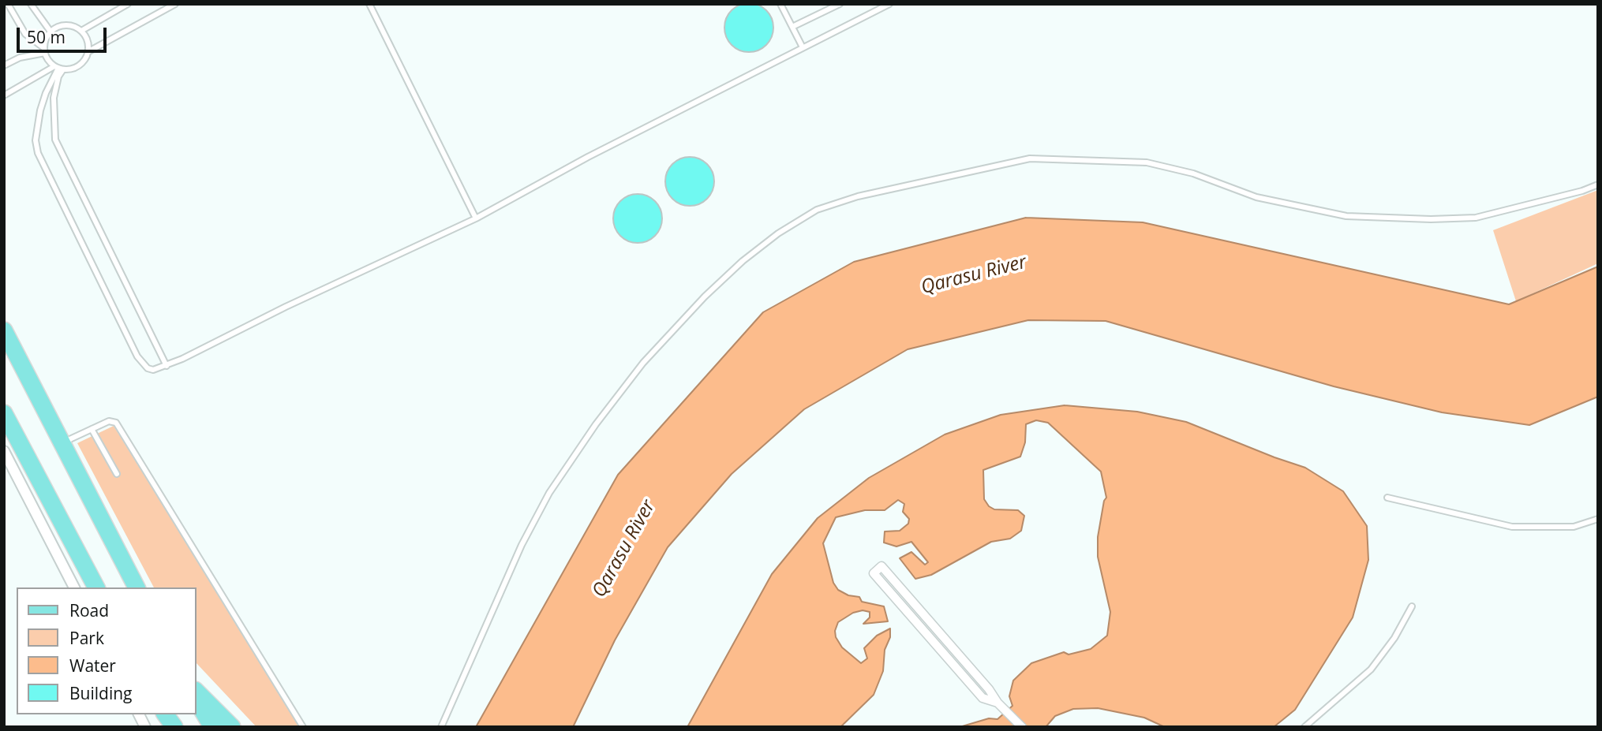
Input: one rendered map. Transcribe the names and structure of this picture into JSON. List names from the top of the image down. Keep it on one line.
{"water":["Qarasu River"],"legend":["Road","Park","Water","Building"],"scale_bar":"50 m"}
